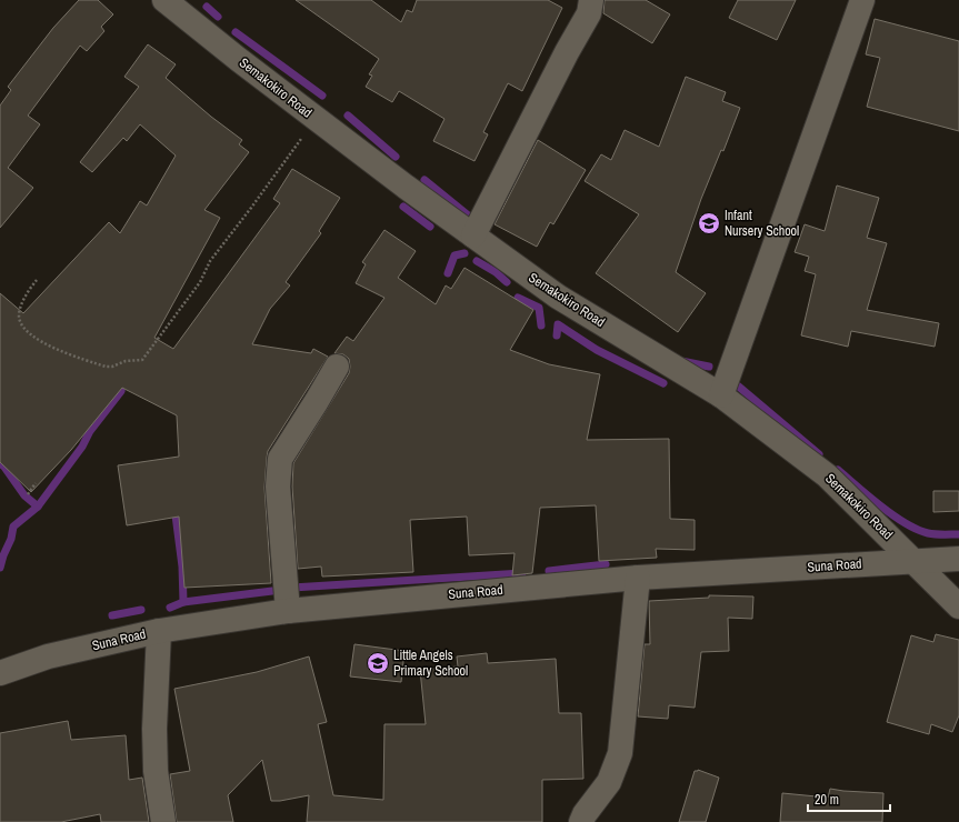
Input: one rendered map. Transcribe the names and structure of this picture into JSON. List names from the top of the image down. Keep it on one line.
{"streets":{"street":["Semakokiro Road","Suna Road"]},"crossings":[["Semakokiro Road","Suna Road"]],"places":{"school or university":["Infant Nursery School","Little Angels Primary School"]},"scale_bar":"20 m"}
